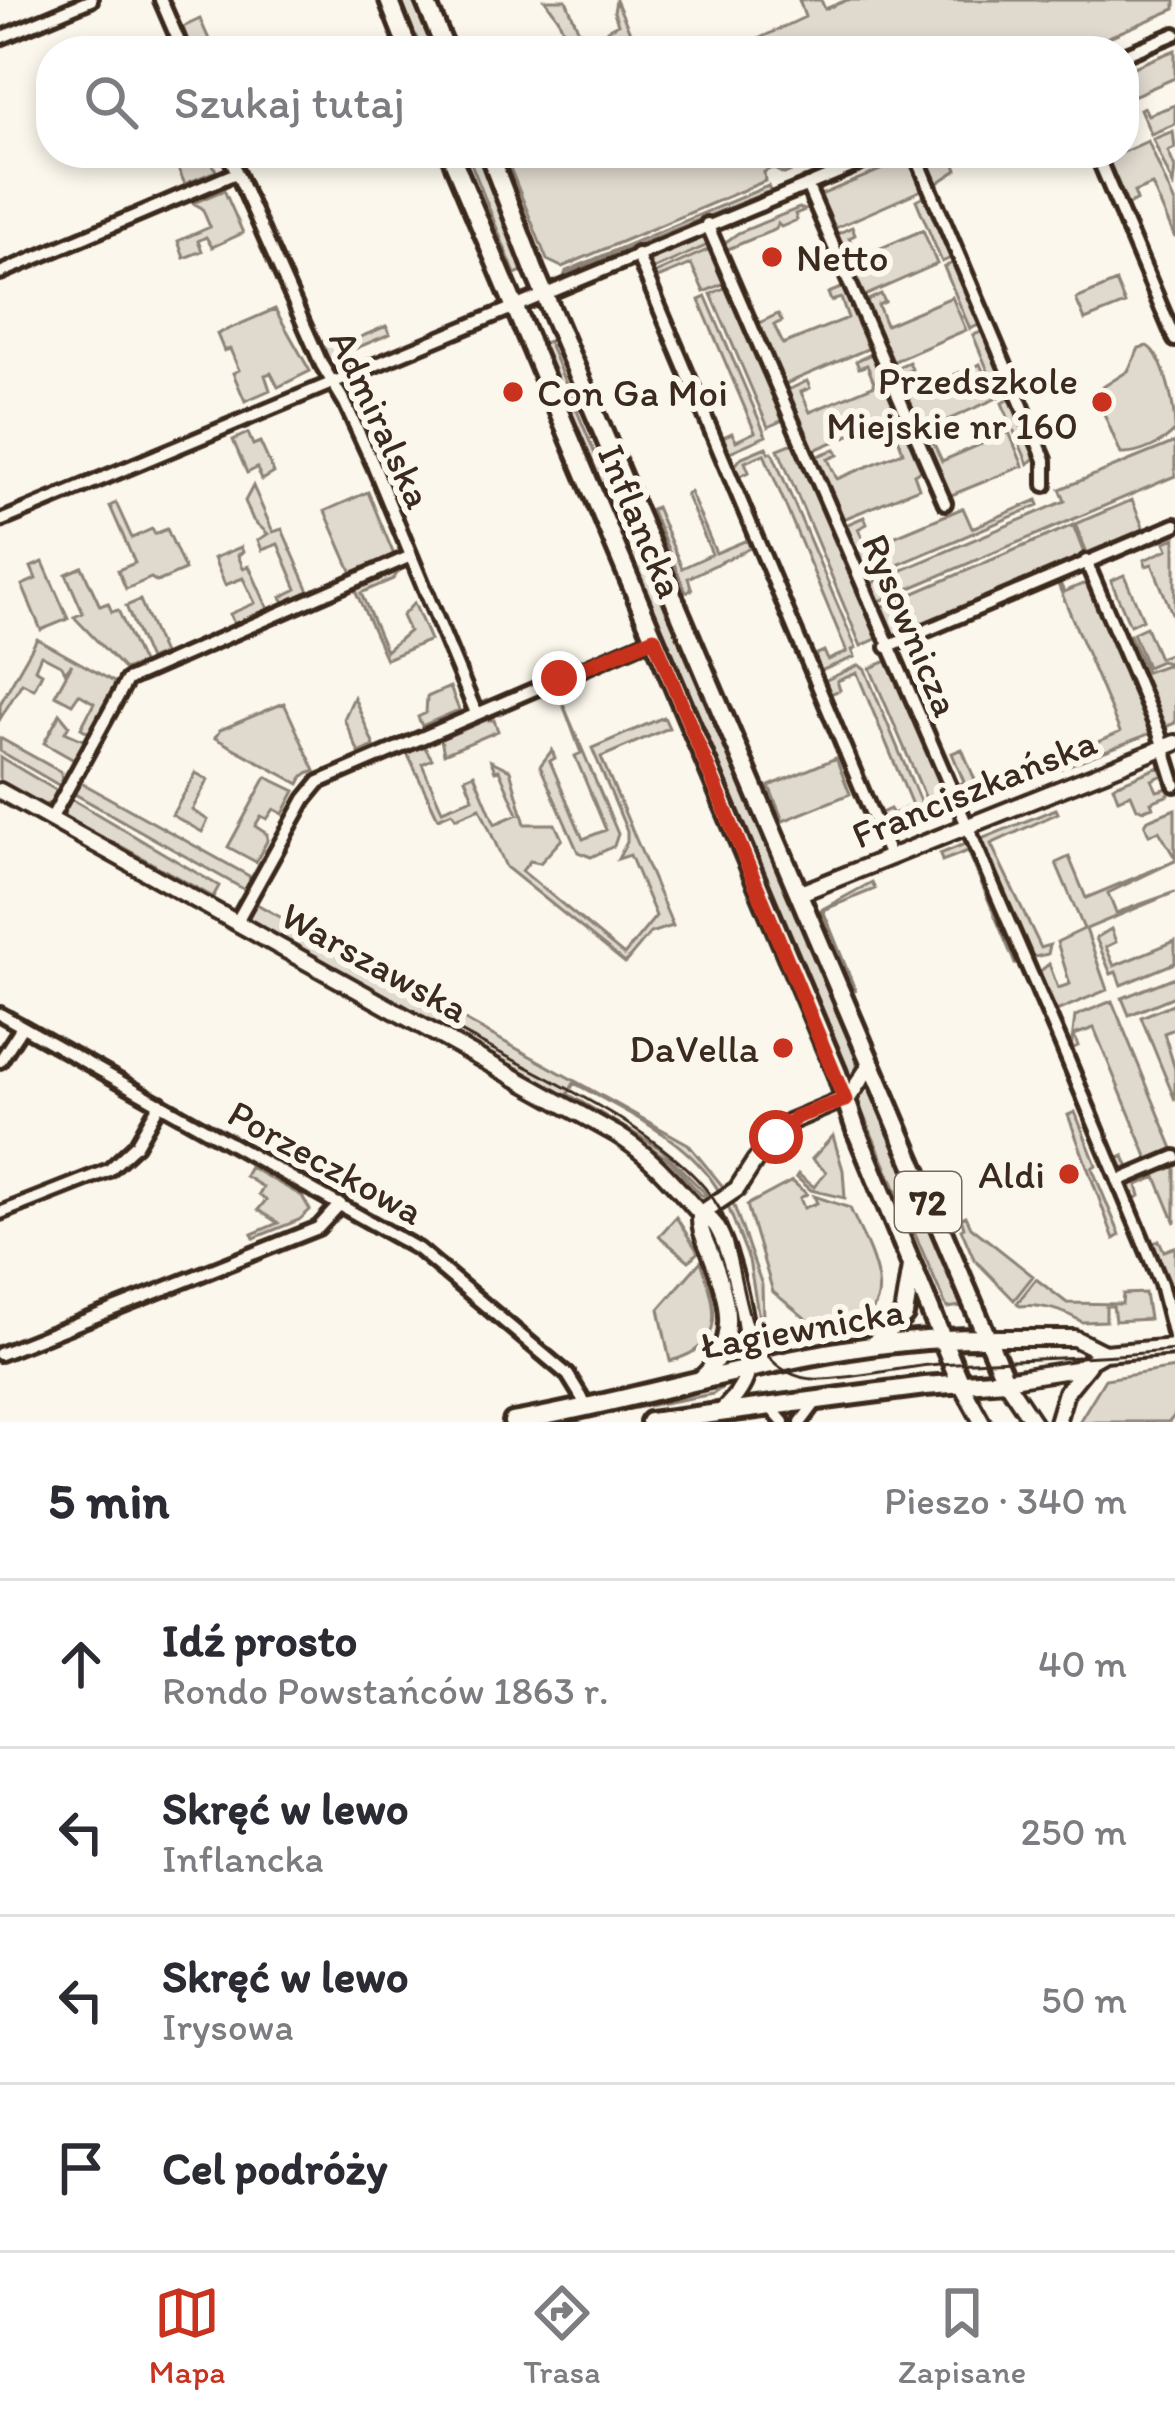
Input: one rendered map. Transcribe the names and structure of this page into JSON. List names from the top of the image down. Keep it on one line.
{"streets":{"main road":["Inflancka","72","Łagiewnicka"],"street":["Admiralska","Rysownicza","Franciszkańska","Warszawska","Porzeczkowa"]},"crossings":[["Inflancka","Franciszkańska"],["Inflancka","72"],["Inflancka","Łagiewnicka"],["Rysownicza","Franciszkańska"],["Rysownicza","Łagiewnicka"],["Warszawska","Łagiewnicka"],["Porzeczkowa","Łagiewnicka"],["72","Łagiewnicka"]],"places":["Netto","Con Ga Moi","Przedszkole Miejskie nr 160","DaVella","Aldi"],"page":{"search":"Szukaj tutaj","heading":["5 min","Pieszo · 340 m"],"list":[["Idź prosto","Rondo Powstańców 1863 r.","40 m"],["Skręć w lewo","Inflancka","250 m"],["Skręć w lewo","Irysowa","50 m"],"Cel podróży"],"nav":["Mapa","Trasa","Zapisane"]}}
